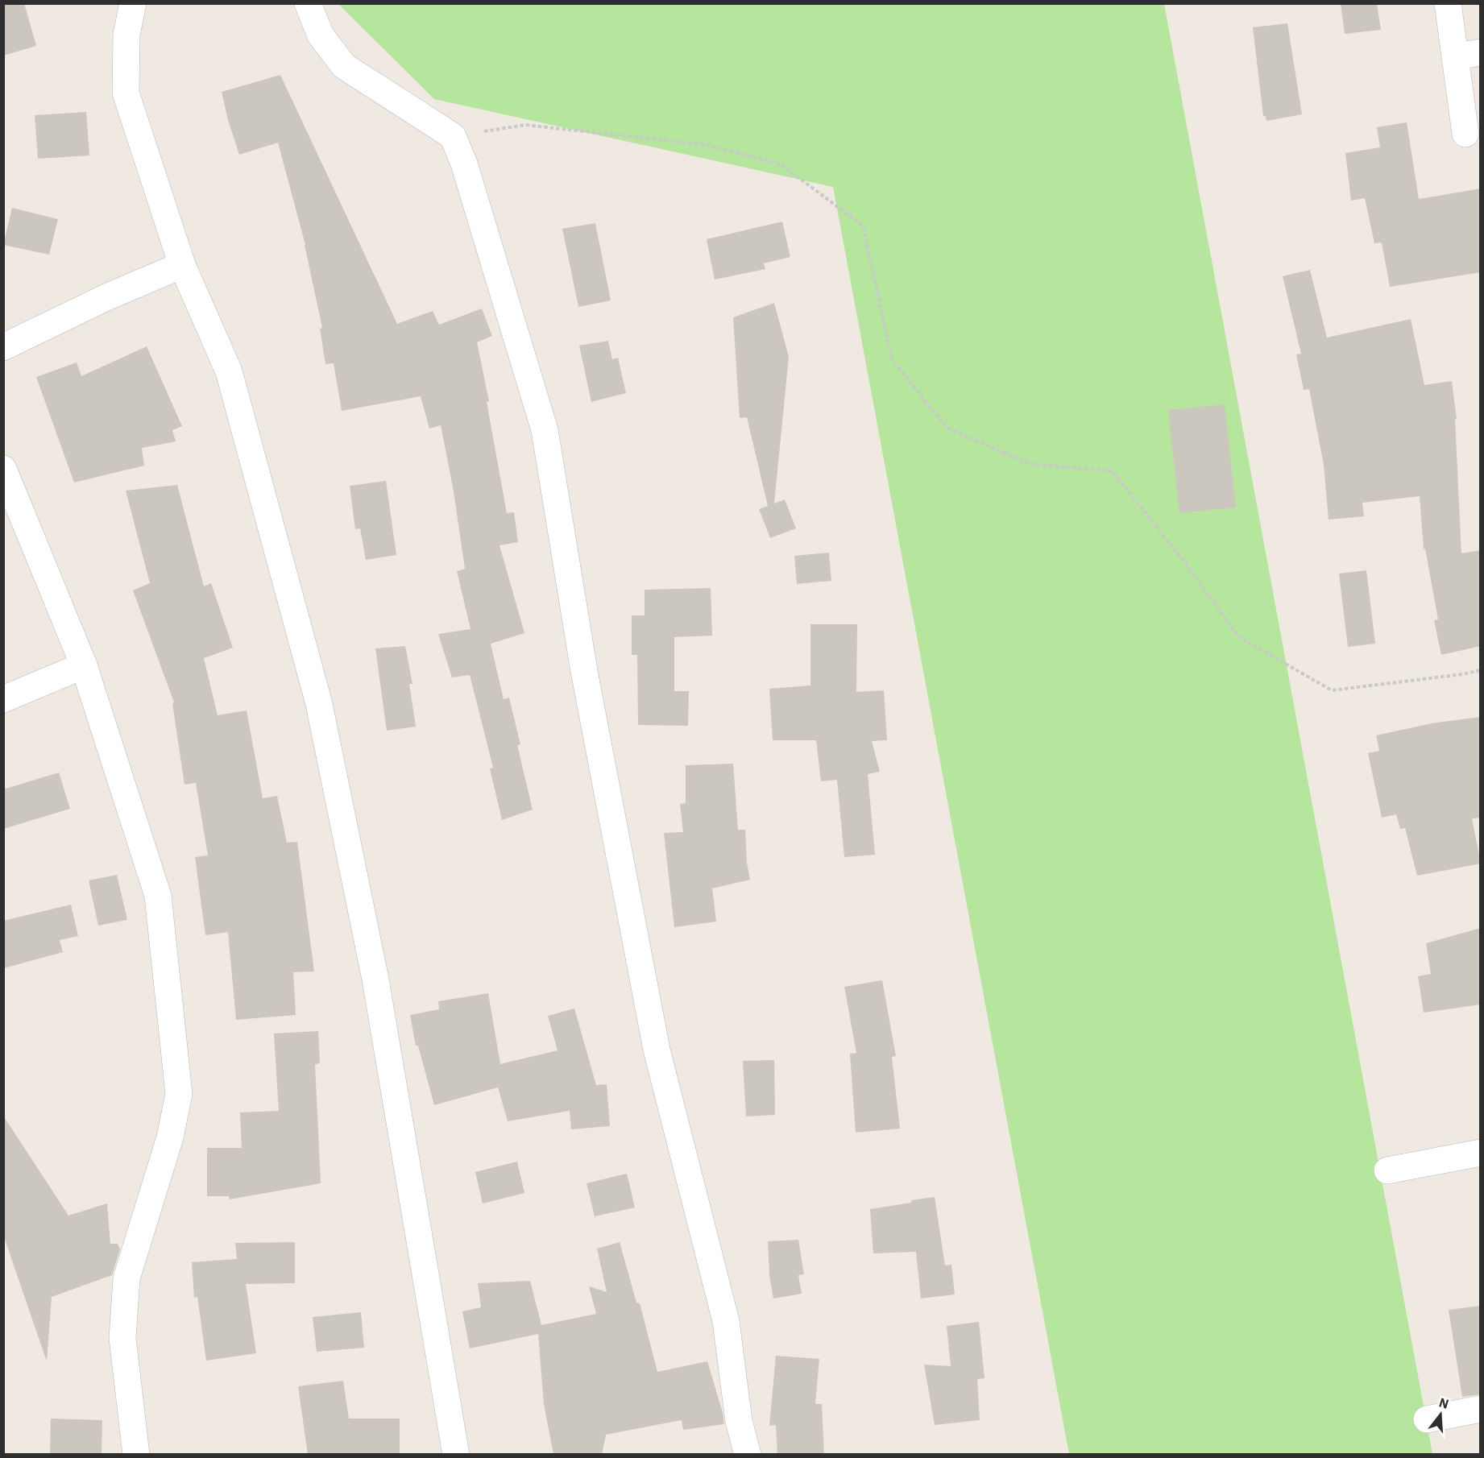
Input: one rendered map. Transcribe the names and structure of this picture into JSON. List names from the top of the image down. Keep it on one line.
{"north":"top"}
